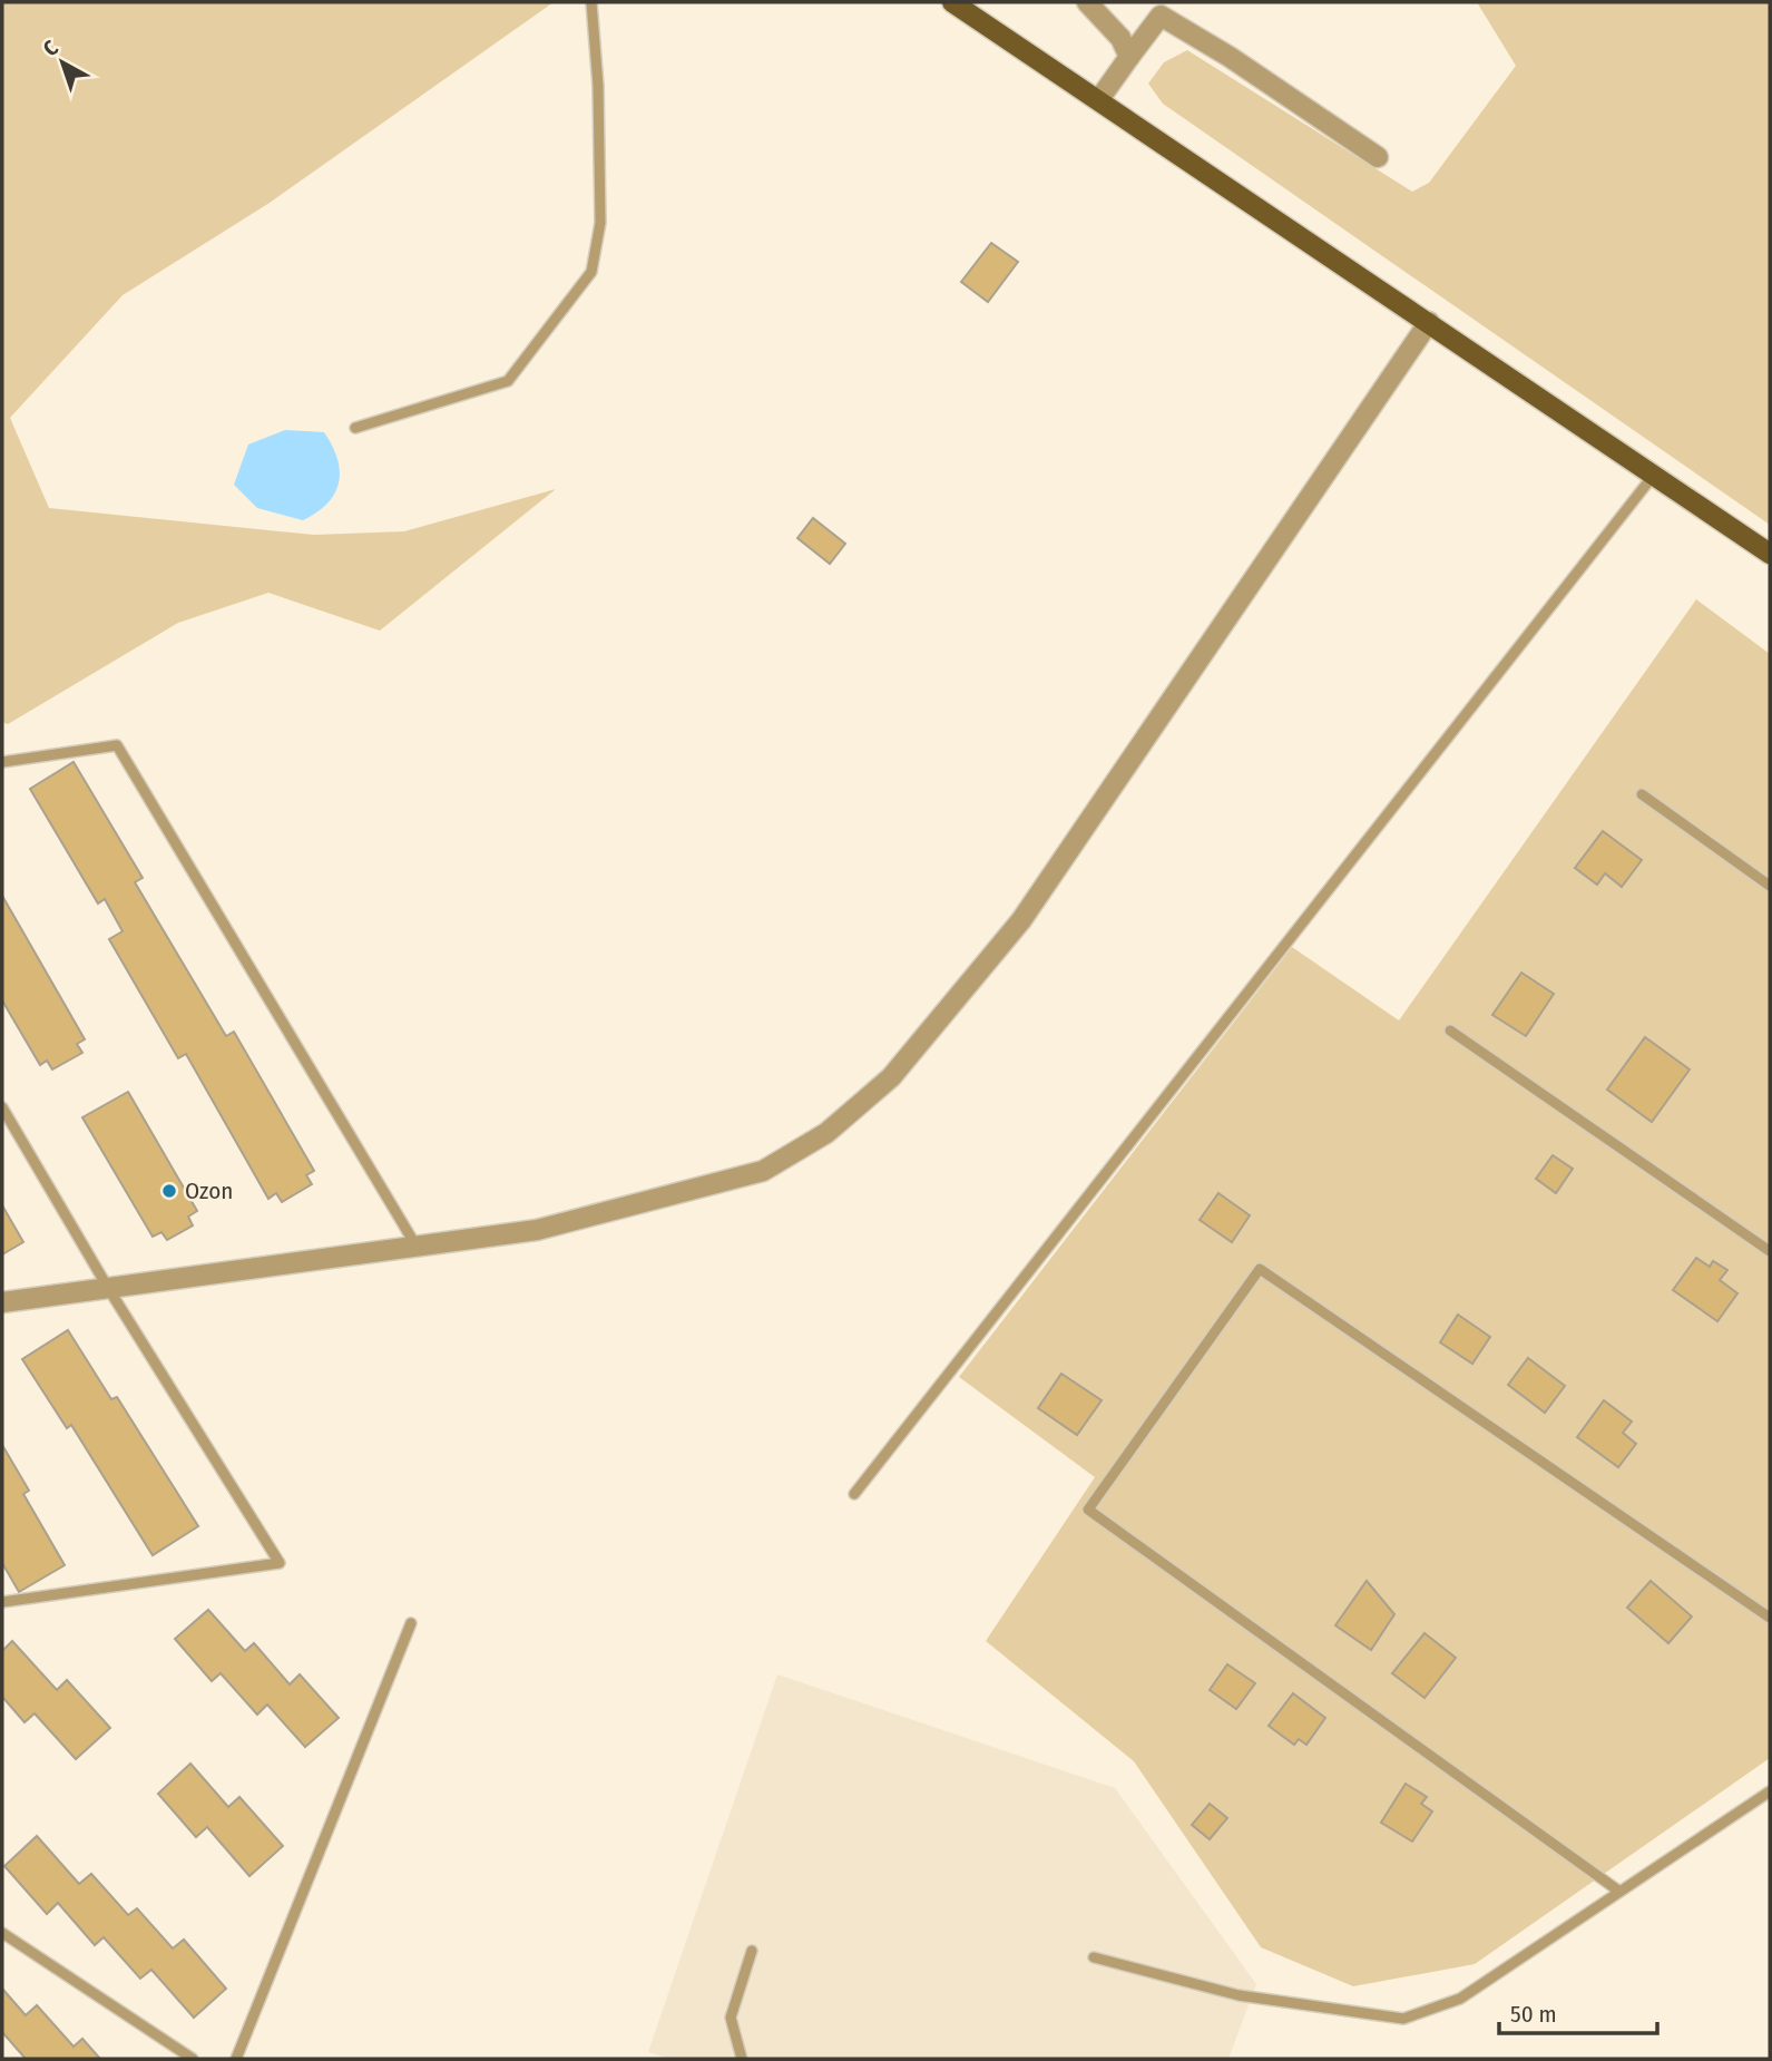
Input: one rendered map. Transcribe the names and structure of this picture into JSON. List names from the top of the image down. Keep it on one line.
{"places":["Ozon"],"scale_bar":"50 m","north":"top left"}
